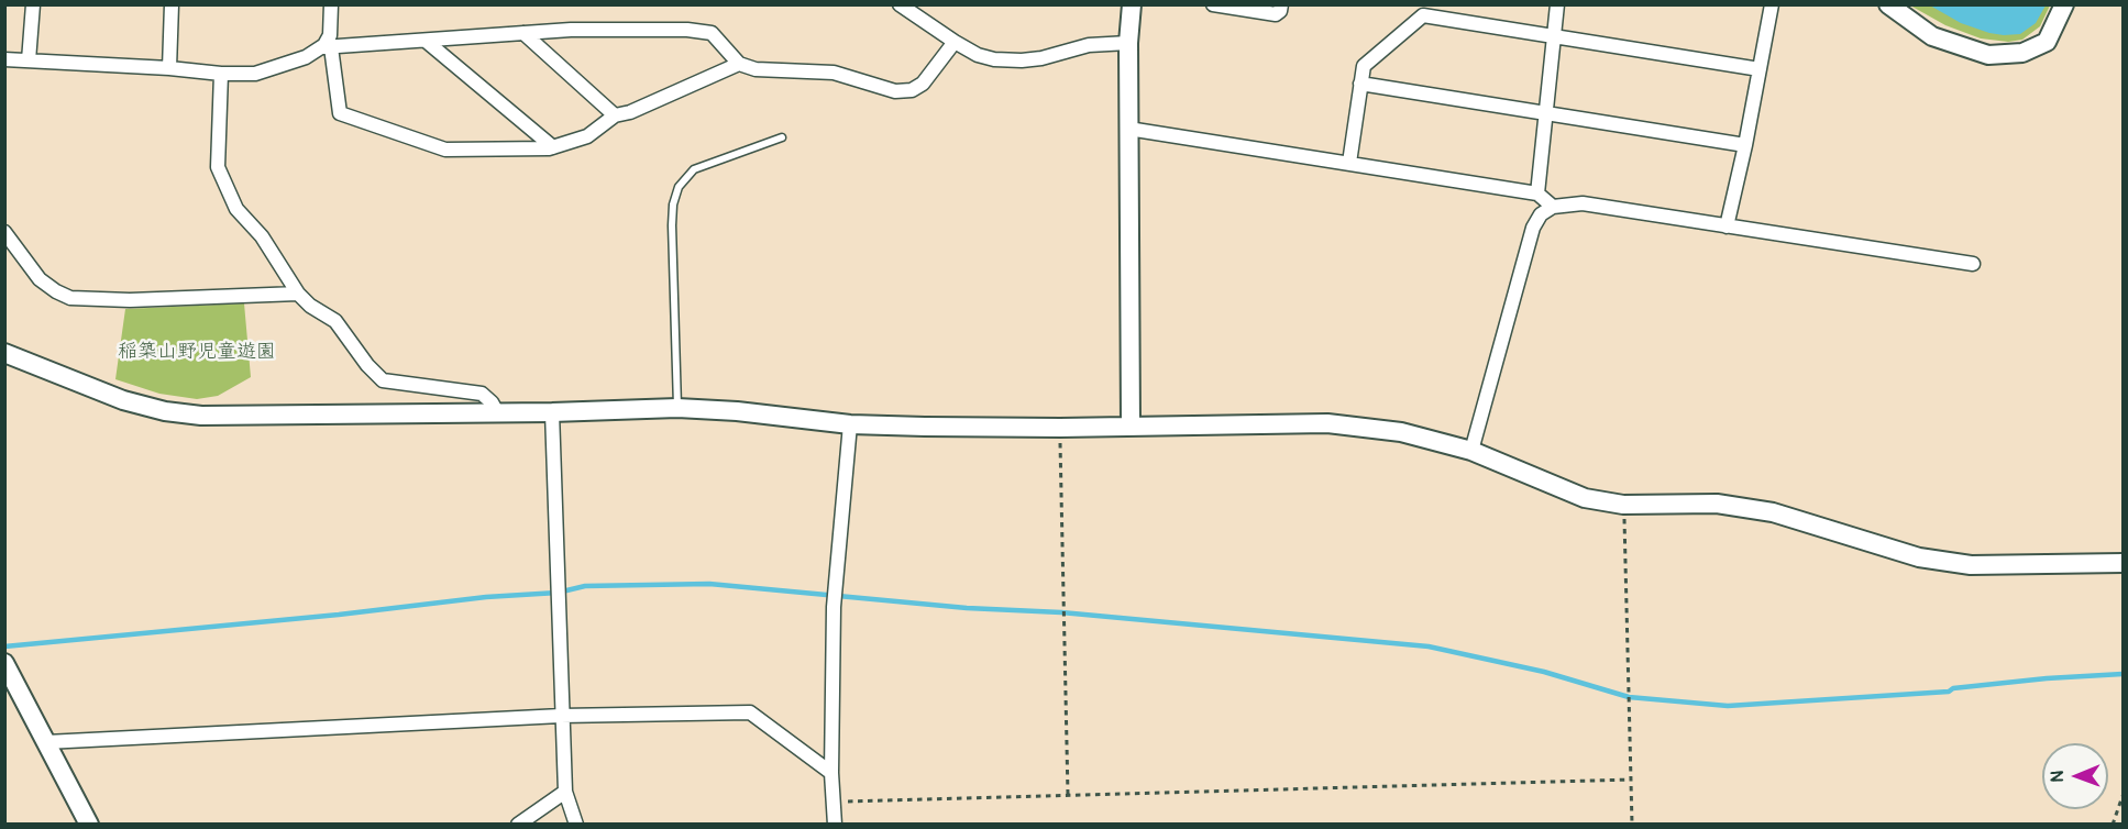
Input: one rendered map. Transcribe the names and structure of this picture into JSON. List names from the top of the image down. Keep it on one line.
{"parks":["稲築山野児童遊園"],"north":"left"}
